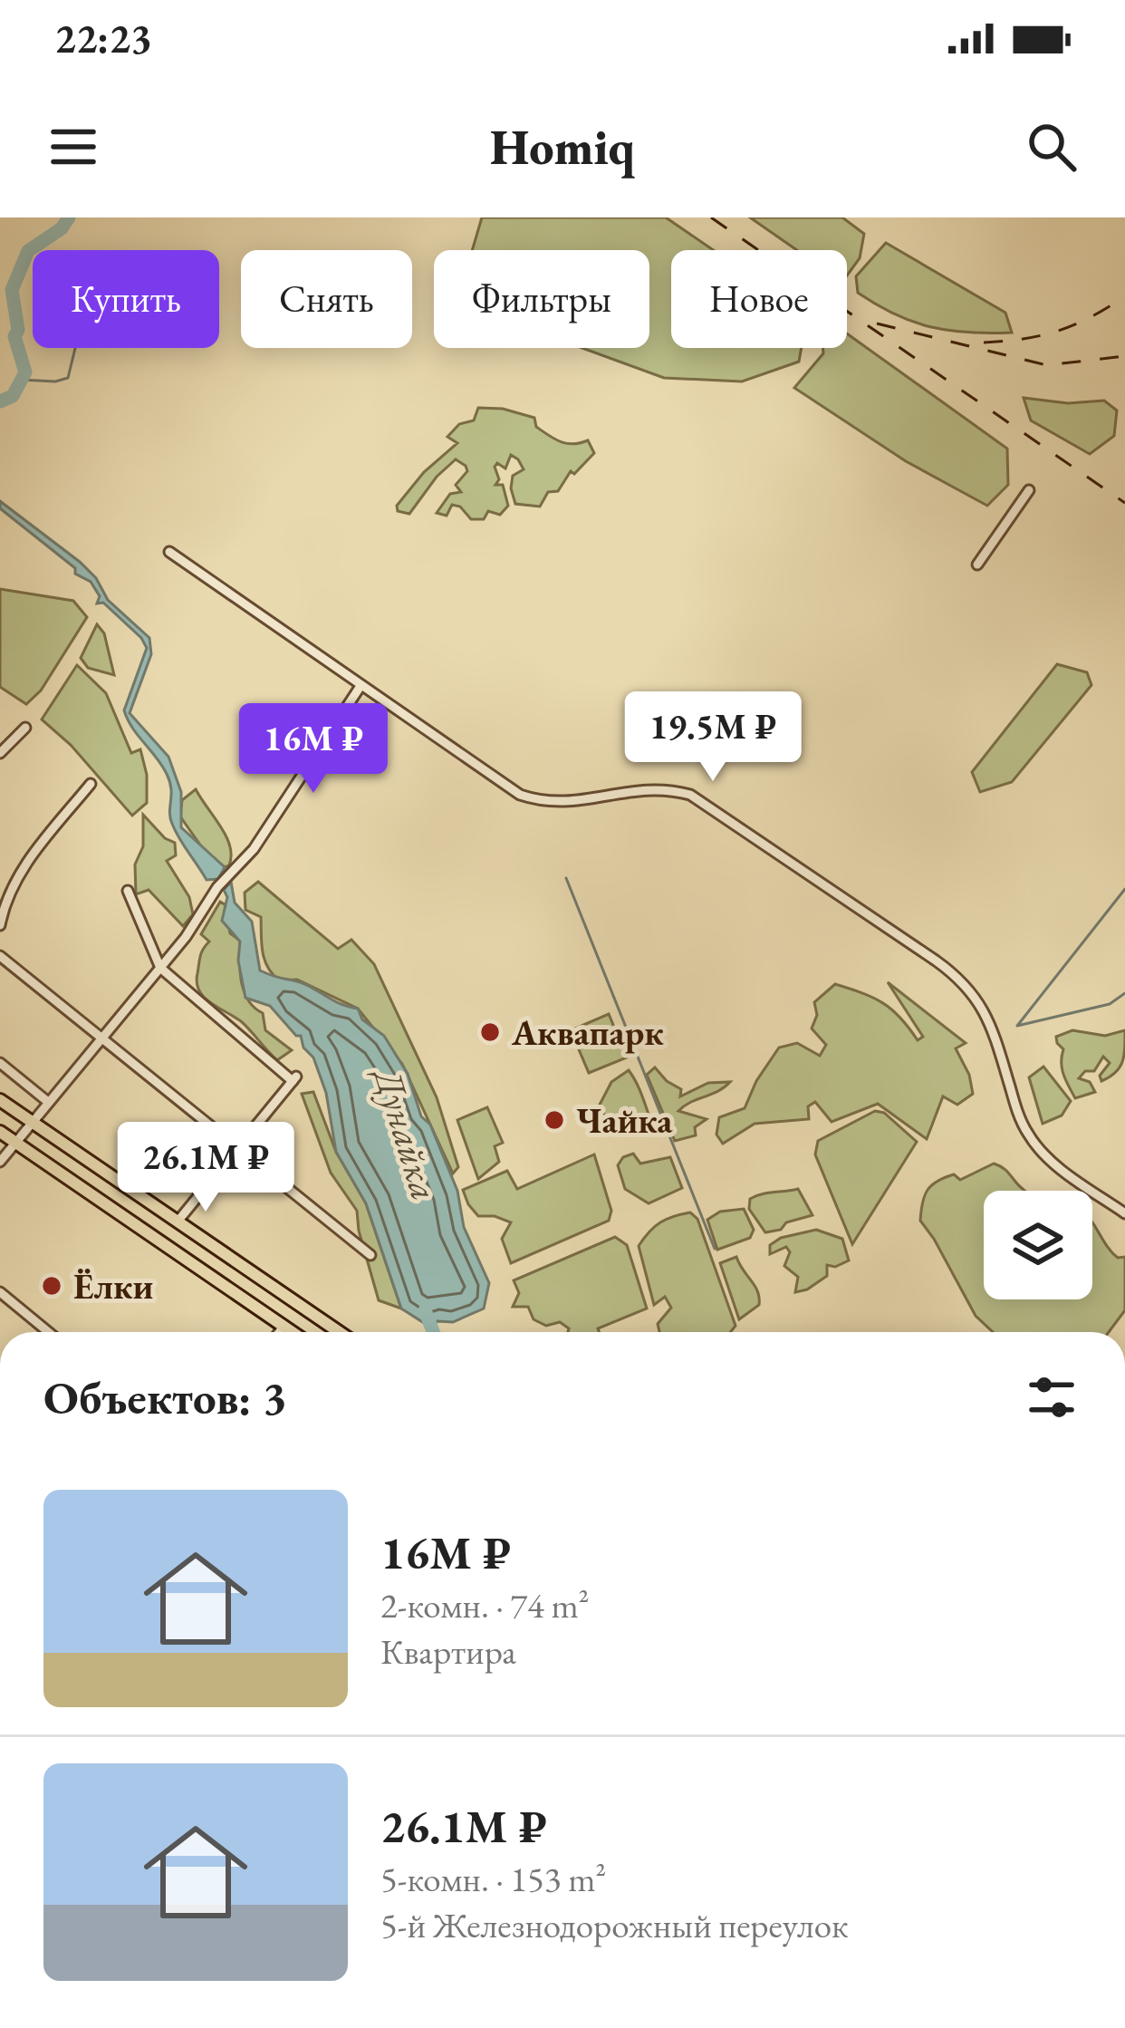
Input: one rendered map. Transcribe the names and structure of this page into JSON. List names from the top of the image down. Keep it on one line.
{"water":["Дунайка"],"places":["Аквапарк","Чайка","Ёлки"],"page":{"status":"22:23","header":"Homiq","chip":["Купить","Снять","Фильтры","Новое"],"price":["19.5M ₽","16M ₽","26.1M ₽"],"heading":"Объектов: 3","list":[{"name":"16M ₽","note":"2-комн. · 74 m² · Квартира"},{"name":"26.1M ₽","note":"5-комн. · 153 m² · 5-й Железнодорожный переулок"}]}}
